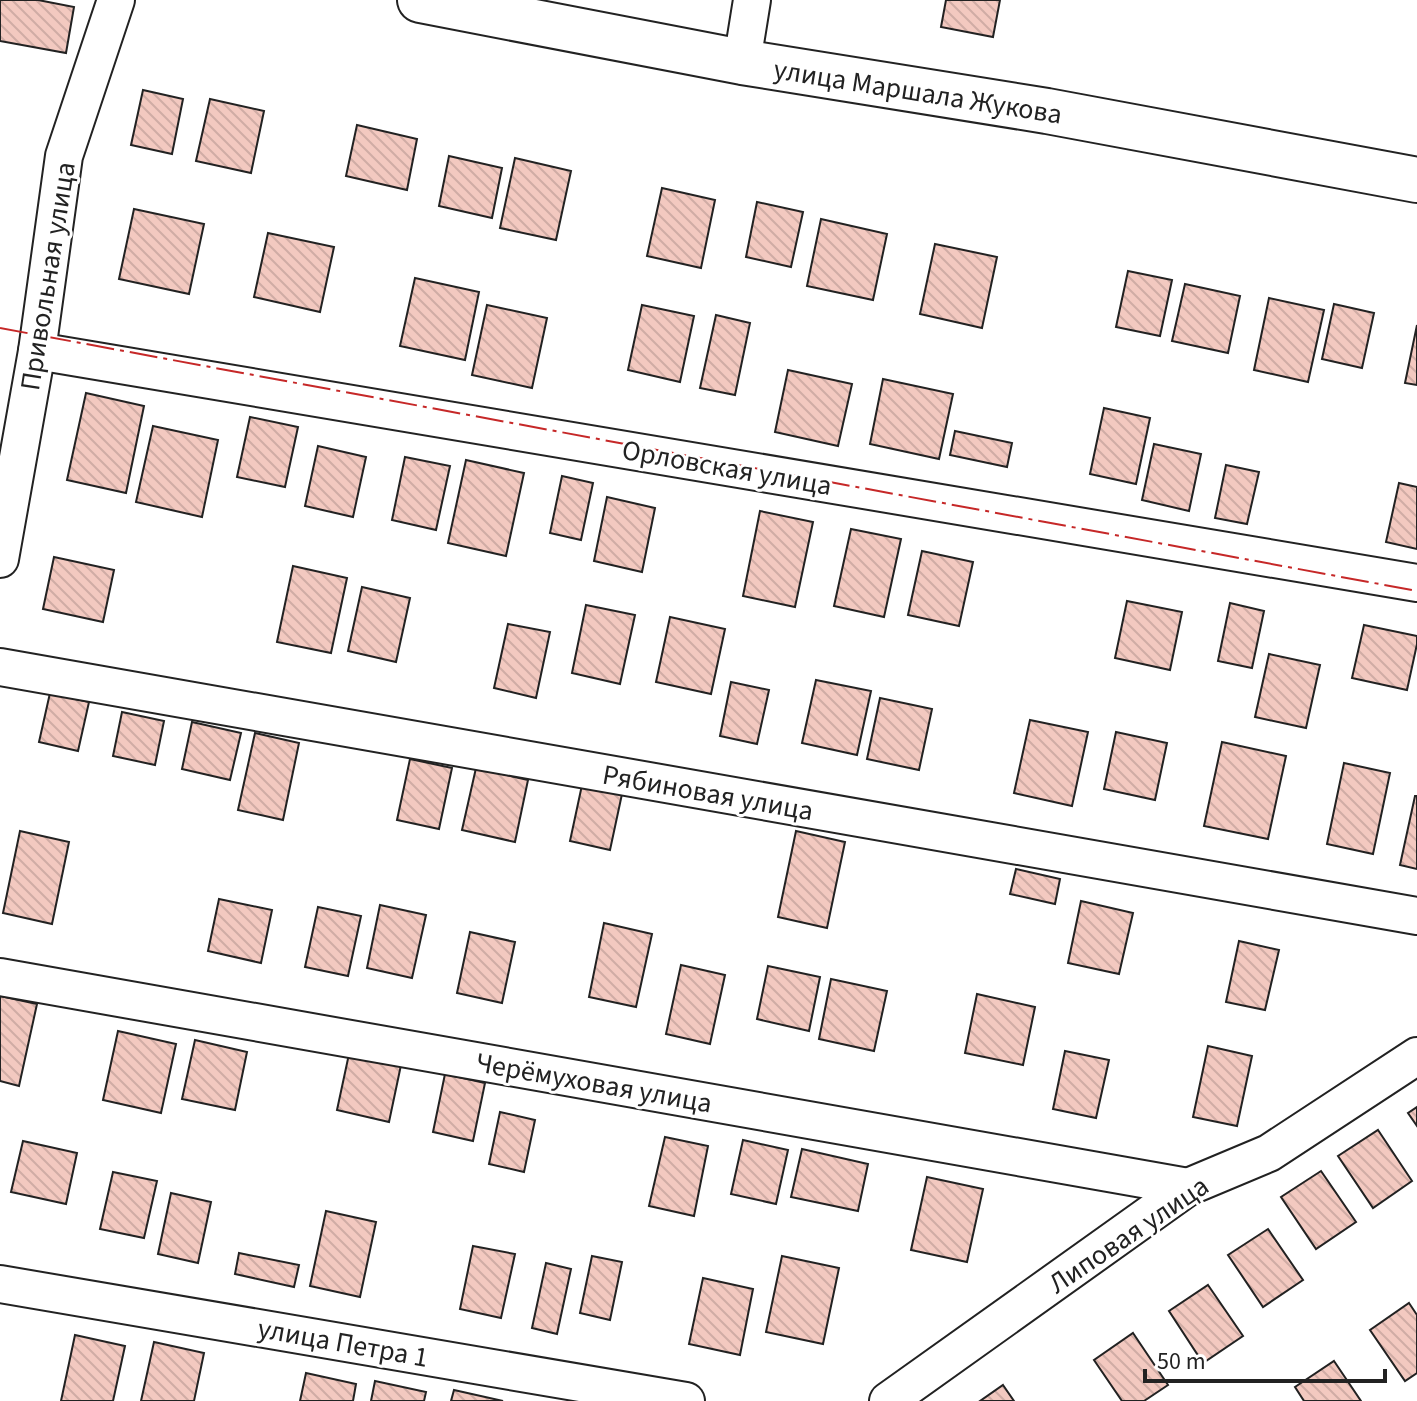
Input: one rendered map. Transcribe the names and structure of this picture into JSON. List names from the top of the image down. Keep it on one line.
{"streets":{"main road":["улица Маршала Жукова"],"street":["Привольная улица","Орловская улица","Рябиновая улица","Черёмуховая улица","Липовая улица","улица Петра 1"]},"crossings":[["Привольная улица","Орловская улица"],["Черёмуховая улица","Липовая улица"]],"scale_bar":"50 m"}
